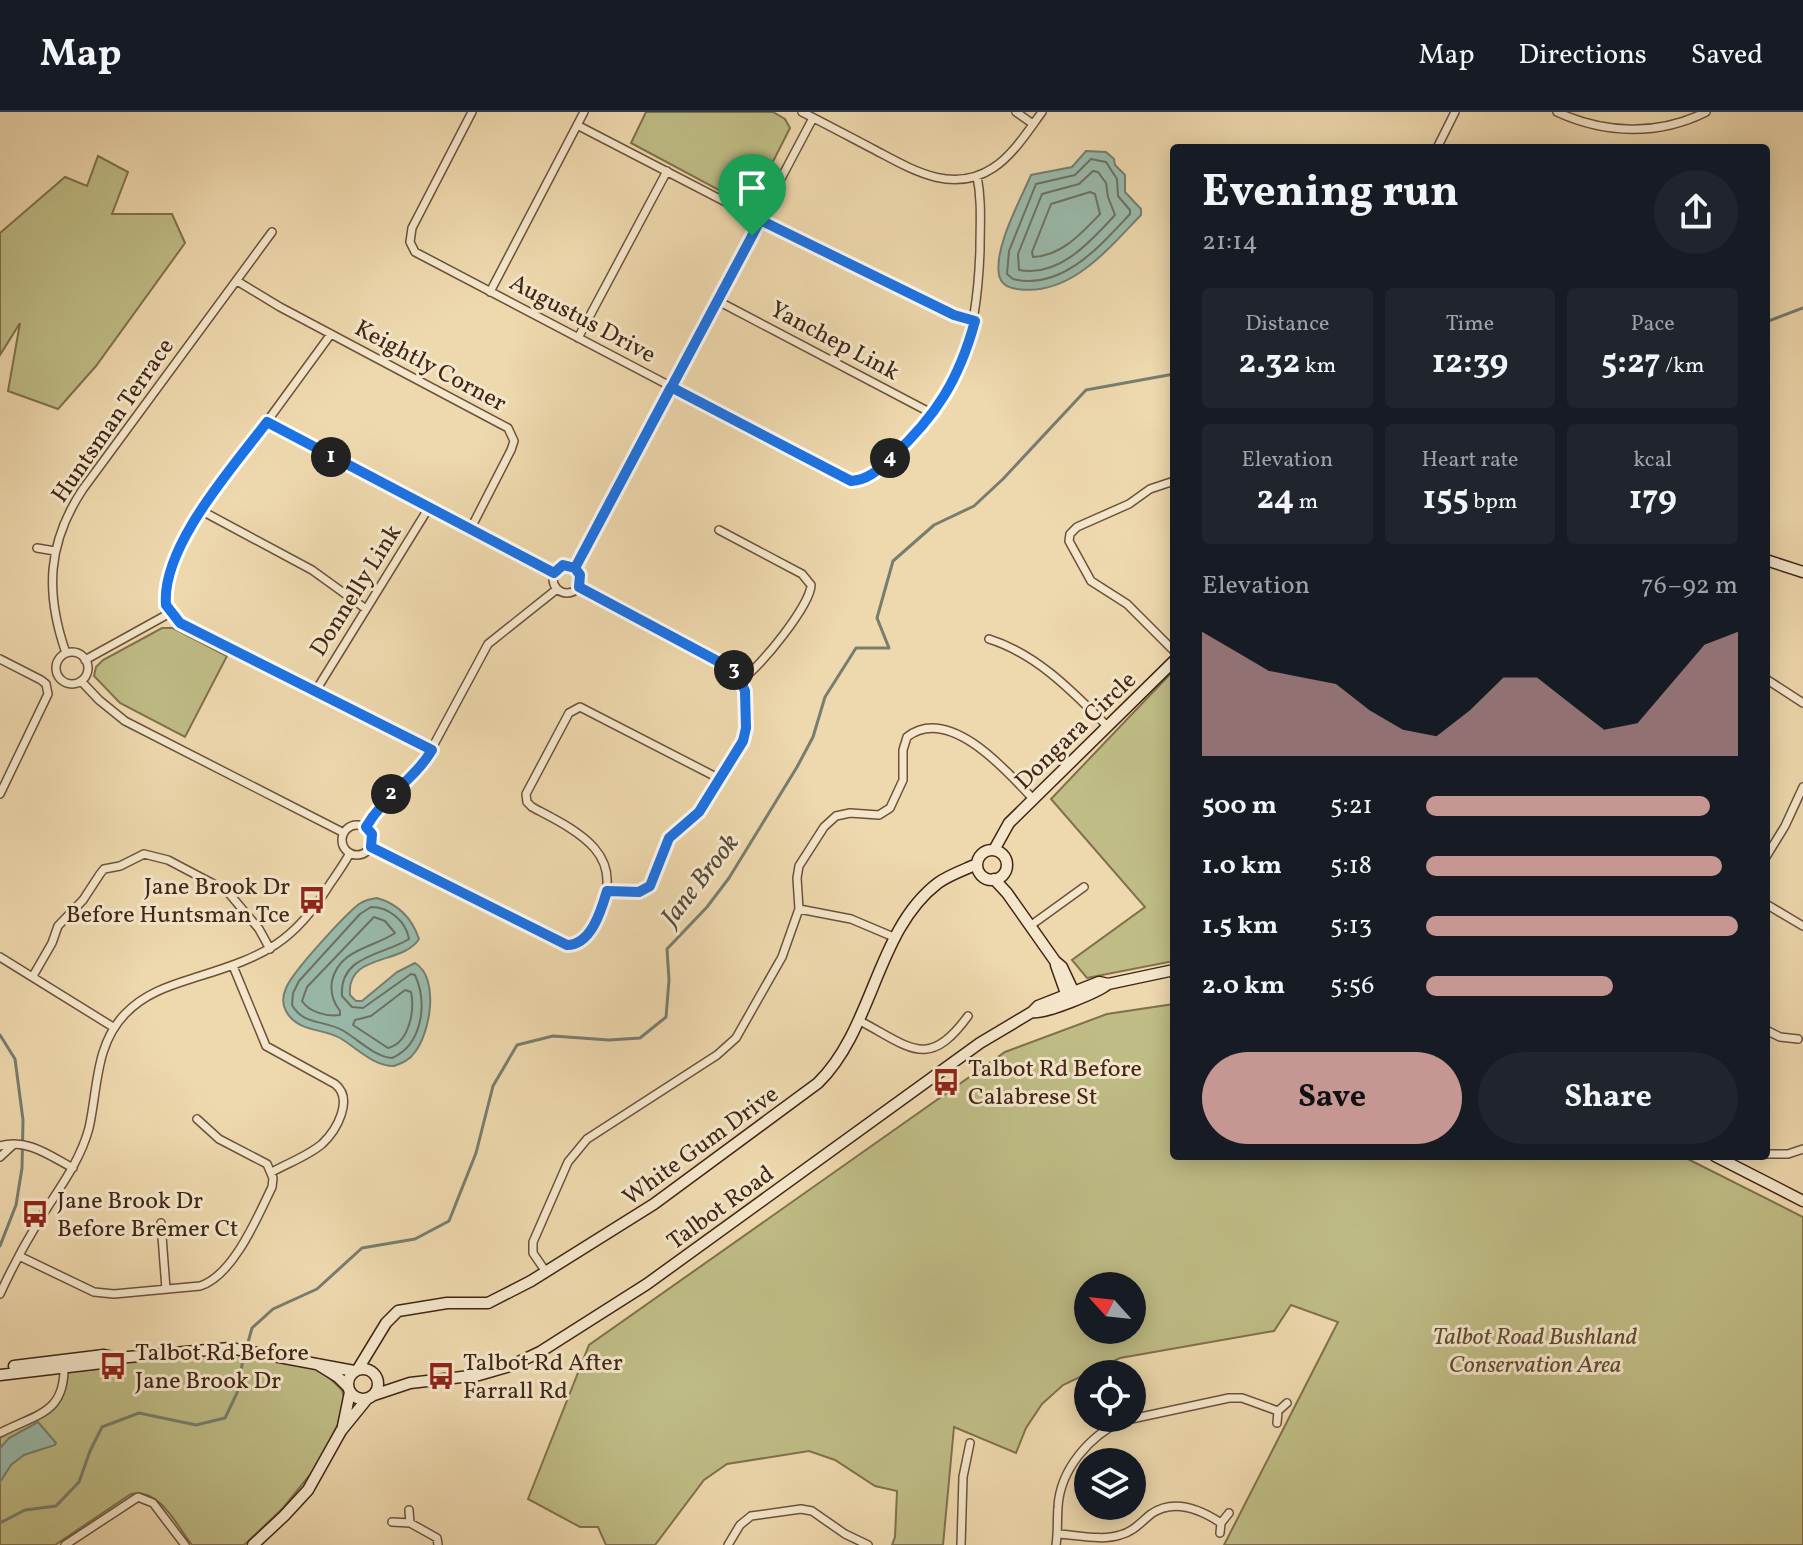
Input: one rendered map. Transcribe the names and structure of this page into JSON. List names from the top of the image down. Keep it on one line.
{"streets":{"main road":["Dongara Circle","White Gum Drive","Talbot Road"],"street":["Augustus Drive","Yanchep Link","Keightly Corner","Huntsman Terrace","Donnelly Link"]},"crossings":[["Augustus Drive","Yanchep Link"],["Keightly Corner","Huntsman Terrace"],["Dongara Circle","White Gum Drive"],["White Gum Drive","Talbot Road"]],"water":["Jane Brook"],"parks":["Talbot Road Bushland Conservation Area"],"places":{"bus stop":["Jane Brook Dr Before Huntsman Tce","Talbot Rd Before Calabrese St","Jane Brook Dr Before Bremer Ct","Talbot Rd Before Jane Brook Dr","Talbot Rd After Farrall Rd"]},"north":"top left","page":{"header":"Map","nav":["Map","Directions","Saved"],"heading":["Evening run","21:14"],"stats":[["Distance","2.32 km"],["Time","12:39"],["Pace","5:27 /km"],["Elevation","24 m"],["Heart rate","155 bpm"],["kcal","179"]],"pins":["1","4","3","2"],"chart":["Elevation","76–92 m"],"list":[{"name":"500 m","note":"5:21"},{"name":"1.0 km","note":"5:18"},{"name":"1.5 km","note":"5:13"},{"name":"2.0 km","note":"5:56"}],"buttons":["Save","Share"]}}
